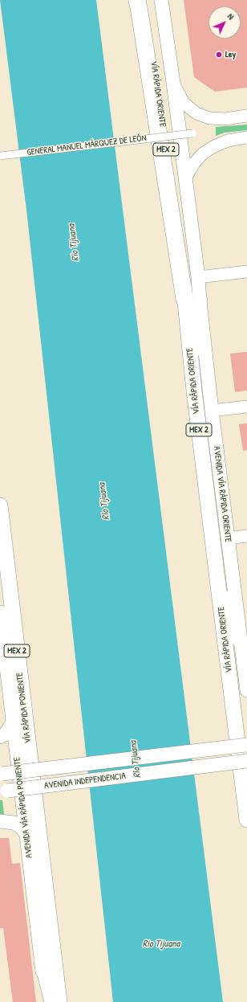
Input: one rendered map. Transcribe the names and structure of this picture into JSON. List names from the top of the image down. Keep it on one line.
{"streets":{"highway":["VÍA RÁPIDA ORIENTE","MEX 2","VÍA RÁPIDA PONIENTE","AVENIDA VÍA RÁPIDA PONIENTE"],"main road":["AVENIDA VÍA RÁPIDA ORIENTE","AVENIDA INDEPENDENCIA"],"street":["GENERAL MANUEL MÁRQUEZ DE LEÓN"]},"crossings":[["VÍA RÁPIDA ORIENTE","AVENIDA VÍA RÁPIDA ORIENTE"],["VÍA RÁPIDA PONIENTE","AVENIDA VÍA RÁPIDA PONIENTE"]],"water":["Río Tijuana","Rio Tijuana"],"places":["Ley"],"north":"top right"}
